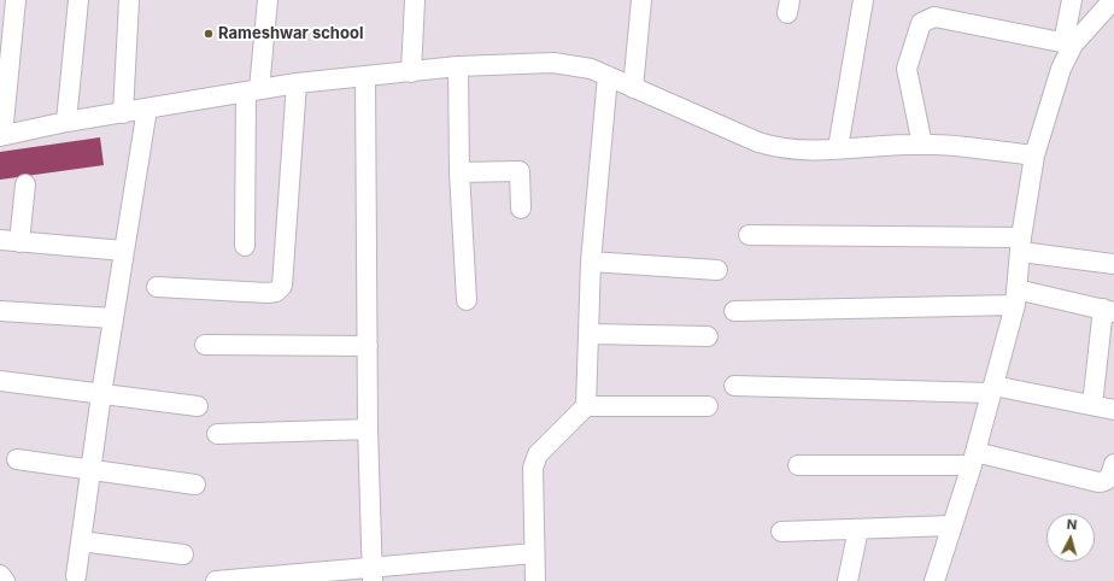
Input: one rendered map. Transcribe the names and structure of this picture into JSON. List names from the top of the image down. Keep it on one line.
{"places":["Rameshwar school"],"north":"top"}
